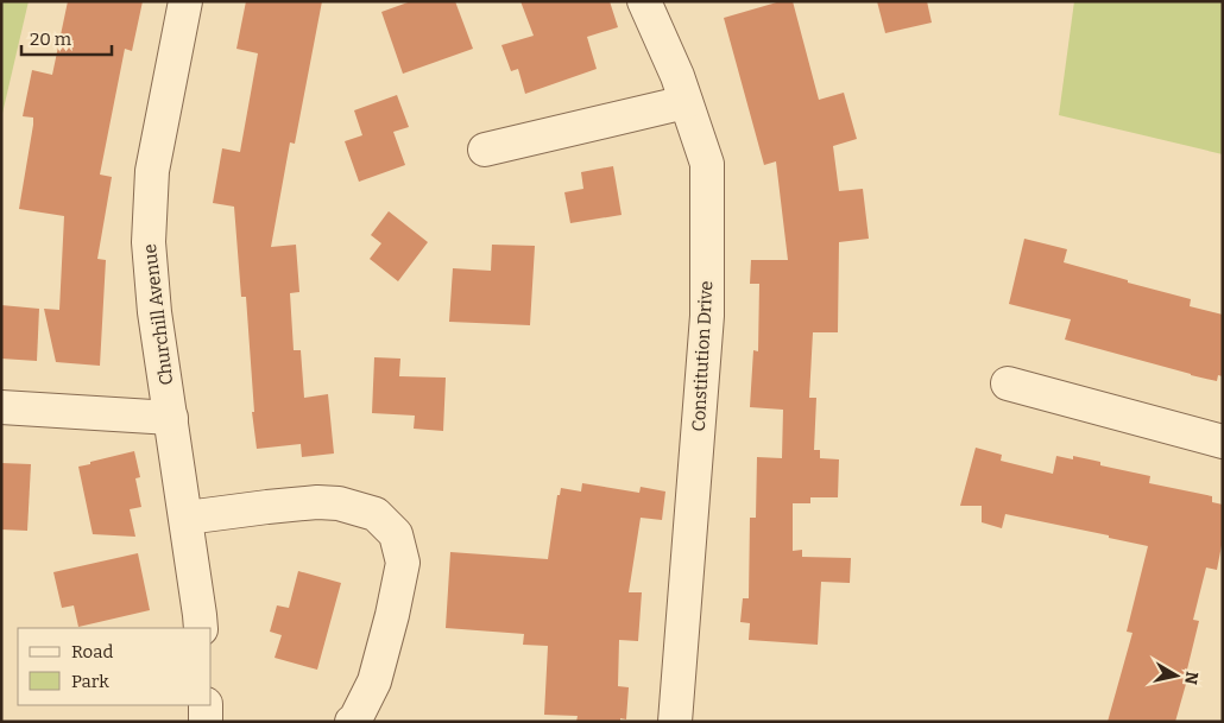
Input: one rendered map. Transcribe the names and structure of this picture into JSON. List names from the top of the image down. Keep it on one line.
{"streets":{"street":["Churchill Avenue","Constitution Drive"]},"legend":["Road","Park"],"scale_bar":"20 m","north":"right"}
